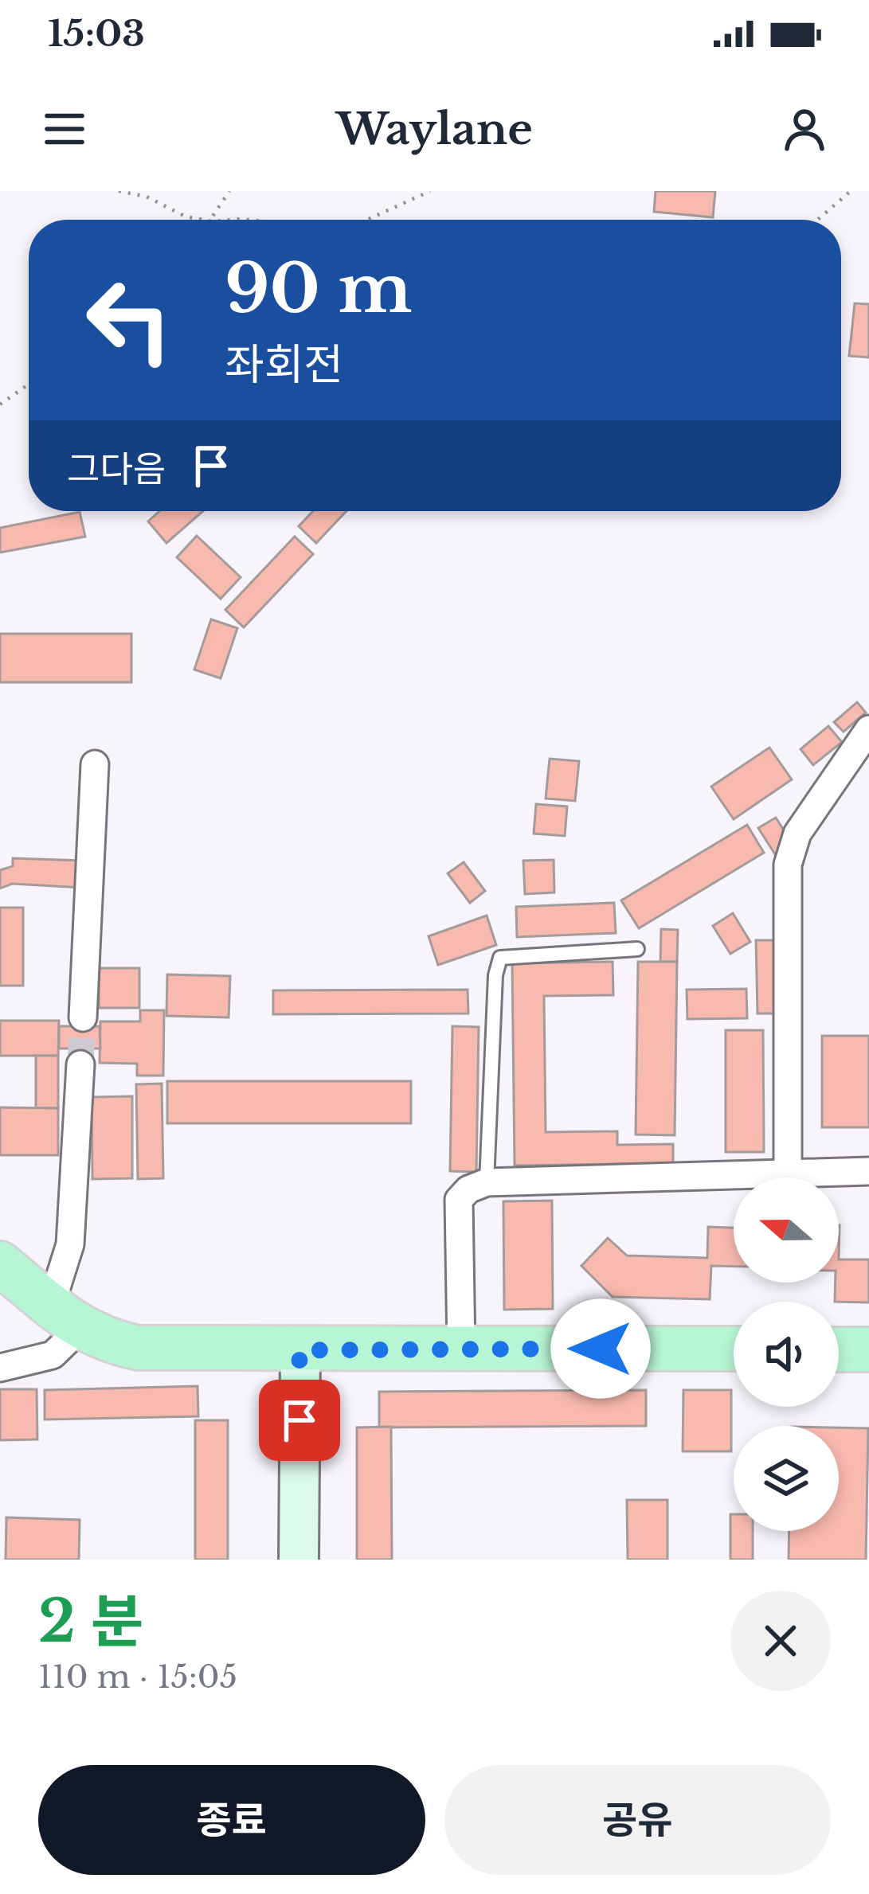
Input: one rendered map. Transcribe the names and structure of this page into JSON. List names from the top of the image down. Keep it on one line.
{"north":"left","page":{"status":"15:03","header":"Waylane","turn":["90 m","좌회전"],"then":"그다음","heading":["2 분","110 m · 15:05"],"buttons":["종료","공유"]}}
